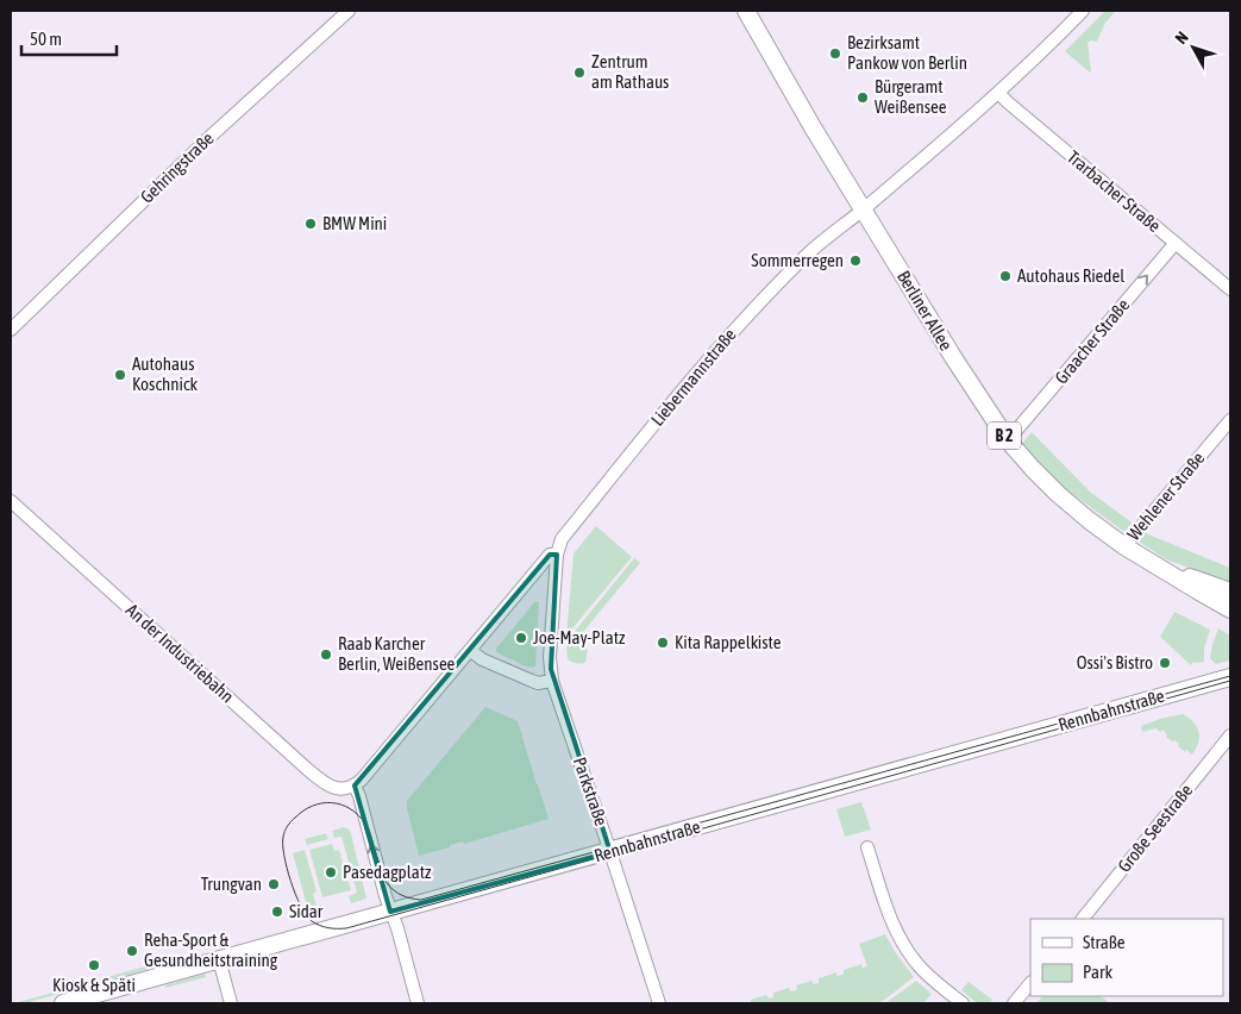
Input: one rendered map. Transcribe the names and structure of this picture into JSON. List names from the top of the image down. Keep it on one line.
{"streets":{"main road":["Berliner Allee","B 2","Rennbahnstraße"],"street":["Gehringstraße","Trarbacher Straße","Graacher Straße","Liebermannstraße","Wehlener Straße","An der Industriebahn","Parkstraße","Große Seestraße"]},"crossings":[["Trarbacher Straße","Graacher Straße"],["Trarbacher Straße","Liebermannstraße"],["Berliner Allee","Graacher Straße"],["Berliner Allee","Liebermannstraße"],["Berliner Allee","Wehlener Straße"],["Liebermannstraße","An der Industriebahn"],["Liebermannstraße","Parkstraße"],["Rennbahnstraße","Parkstraße"]],"one_way":["Graacher Straße"],"places":["Bezirksamt Pankow von Berlin","Zentrum am Rathaus","Bürgeramt Weißensee","BMW Mini","Sommerregen","Autohaus Riedel","Autohaus Koschnick","Joe-May-Platz","Kita Rappelkiste","Raab Karcher Berlin, Weißensee","Ossi's Bistro","Pasedagplatz","Trungvan","Sidar","Reha-Sport & Gesundheitstraining","Kiosk & Späti"],"legend":["Straße","Park"],"scale_bar":"50 m","north":"top left"}
